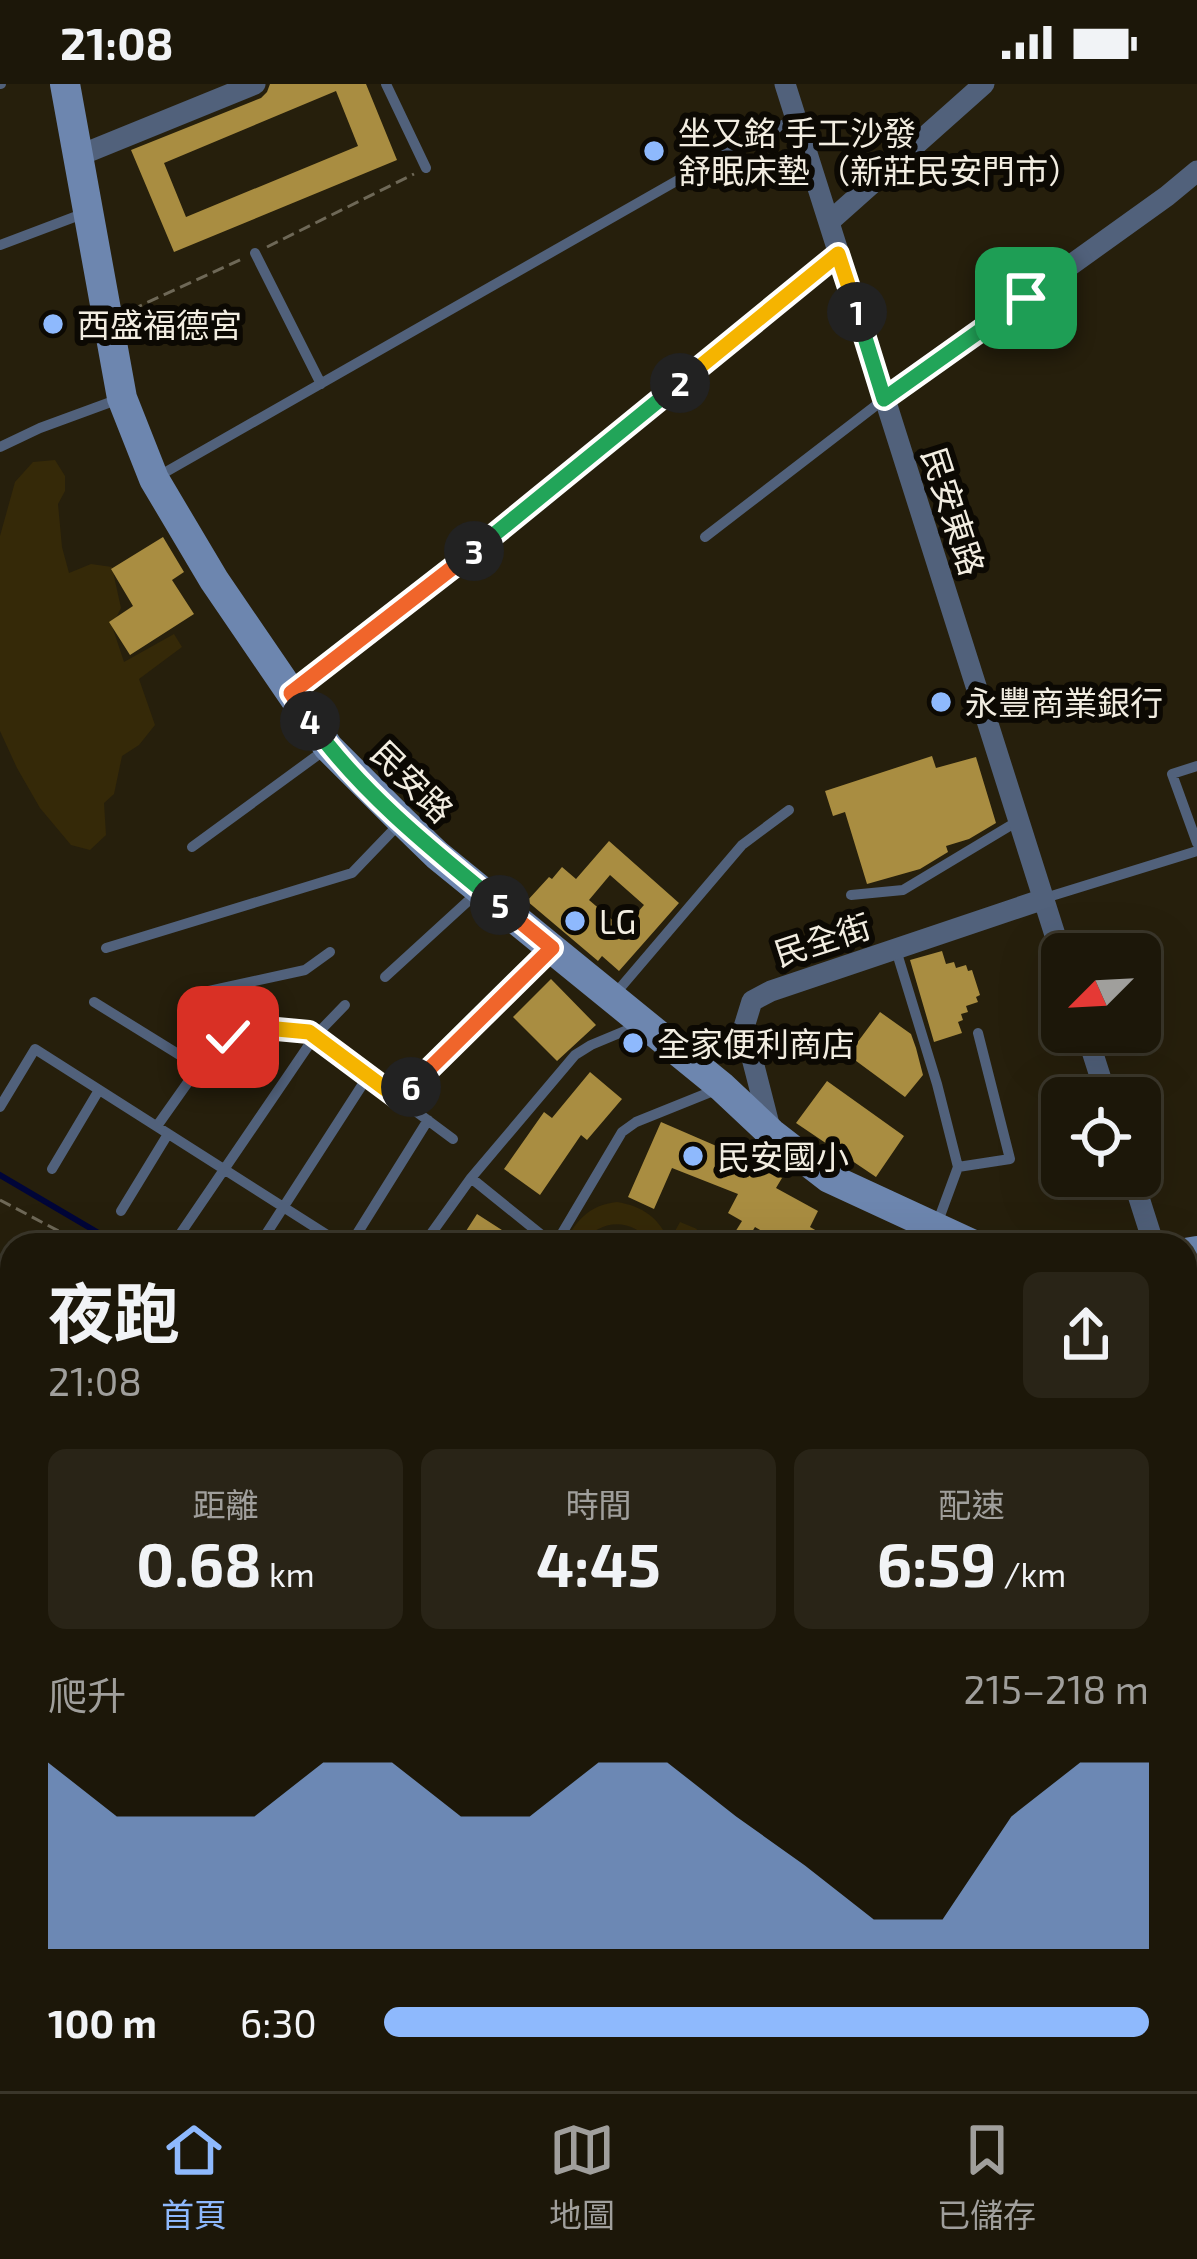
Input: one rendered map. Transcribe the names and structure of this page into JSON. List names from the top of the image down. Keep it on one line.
{"streets":{"street":["民安東路","民安路","民全街"]},"crossings":[["民安東路","民全街"],["民安路","民全街"]],"places":["坐又銘 手工沙發 舒眠床墊 （新莊民安門市）","西盛福德宮","永豐商業銀行","LG","全家便利商店","民安國小"],"north":"bottom left","page":{"status":"21:08","pins":["1","2","3","4","5","6"],"heading":["夜跑","21:08"],"stats":[["距離","0.68 km"],["時間","4:45"],["配速","6:59 /km"]],"chart":["爬升","215–218 m"],"list":[{"name":"100 m","note":"6:30"}],"tabs":["首頁","地圖","已儲存"]}}
